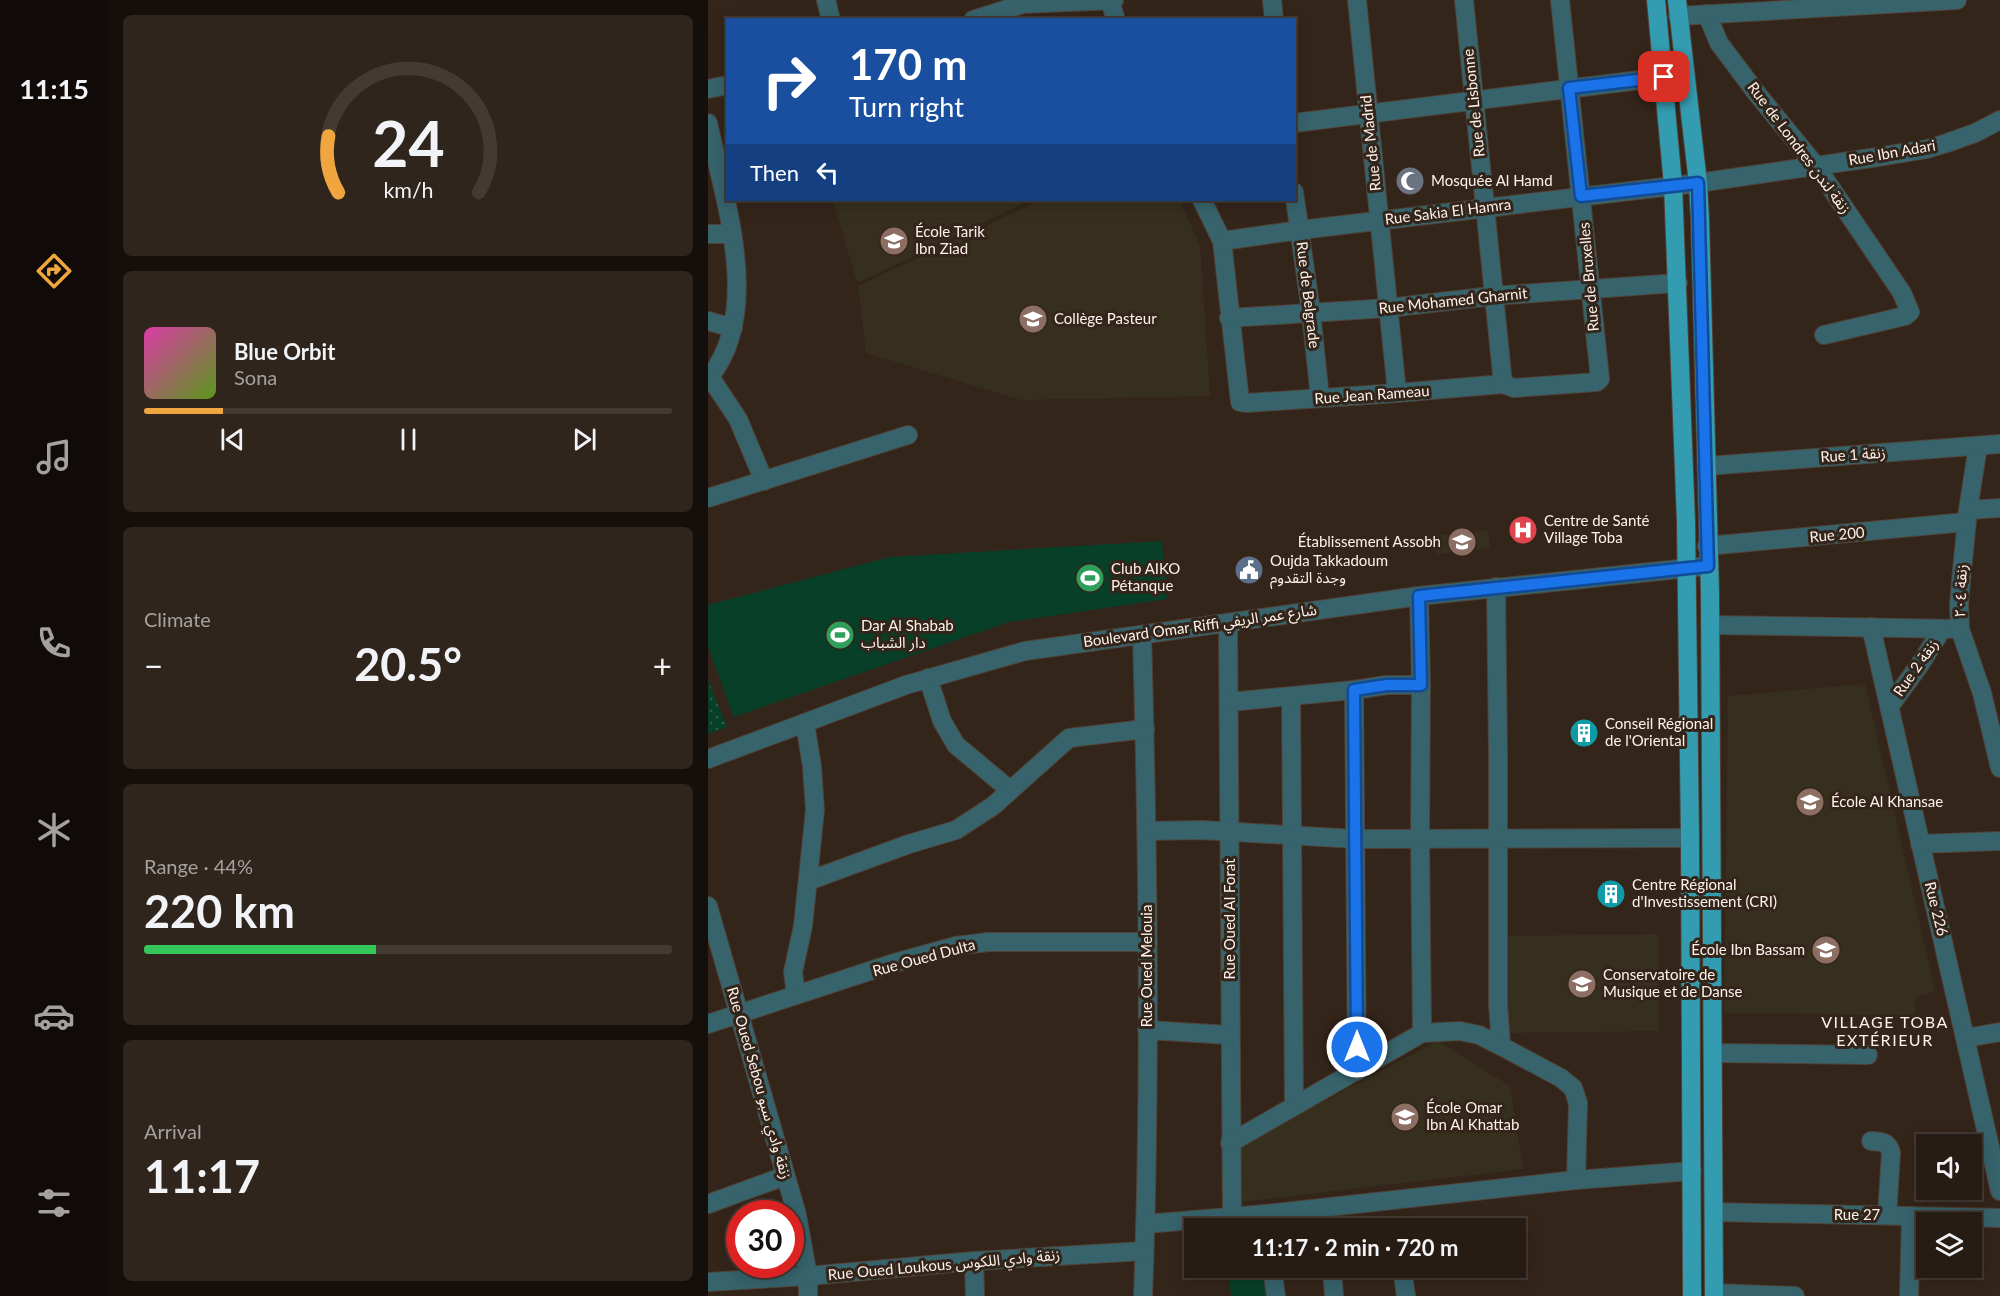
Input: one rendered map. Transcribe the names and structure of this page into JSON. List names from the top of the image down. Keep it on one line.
{"streets":{"street":["Rue de Lisbonne","Rue de Madrid","Rue de Londres زنقة لندن","Rue Ibn Adari","Rue Sakia El Hamra","Rue de Bruxelles","Rue de Belgrade","Rue Mohamed Gharnit","Rue Jean Rameau","Rue 1 زنقة","Rue 200","زنقة ٢٠٤","Boulevard Omar Riffi شارع عمر الريفي","Rue 2 زنقة","Rue 226","Rue Oued Al Forat","Rue Oued Dulta","Rue Oued Melouia","Rue Oued Sebou زنقة وادي سبو","Rue 27","Rue Oued Loukous زنقة وادي اللكوس"]},"crossings":[["Rue de Lisbonne","Rue Sakia El Hamra"],["Rue de Lisbonne","Rue Mohamed Gharnit"],["Rue de Lisbonne","Rue Jean Rameau"],["Rue de Madrid","Rue Sakia El Hamra"],["Rue de Madrid","Rue Mohamed Gharnit"],["Rue de Madrid","Rue Jean Rameau"],["Rue de Londres زنقة لندن","Rue Ibn Adari"],["Rue Ibn Adari","Rue Sakia El Hamra"],["Rue Sakia El Hamra","Rue de Bruxelles"],["Rue Sakia El Hamra","Rue de Belgrade"],["Rue de Bruxelles","Rue Mohamed Gharnit"],["Rue de Bruxelles","Rue Jean Rameau"],["Rue de Belgrade","Rue Mohamed Gharnit"],["Rue de Belgrade","Rue Jean Rameau"],["Rue Mohamed Gharnit","Rue Jean Rameau"],["Rue 1 زنقة","زنقة ٢٠٤"],["Rue 200","زنقة ٢٠٤"],["زنقة ٢٠٤","Rue 2 زنقة"],["Boulevard Omar Riffi شارع عمر الريفي","Rue Oued Al Forat"],["Boulevard Omar Riffi شارع عمر الريفي","Rue Oued Melouia"],["Rue 2 زنقة","Rue 226"],["Rue Oued Dulta","Rue Oued Melouia"],["Rue Oued Dulta","Rue Oued Sebou زنقة وادي سبو"],["Rue Oued Melouia","Rue Oued Loukous زنقة وادي اللكوس"],["Rue Oued Sebou زنقة وادي سبو","Rue Oued Loukous زنقة وادي اللكوس"]],"districts":["VILLAGE TOBA EXTÉRIEUR"],"places":{"mosque":["Mosquée Al Hamd"],"school or university":["École Tarik Ibn Ziad","Collège Pasteur","Établissement Assobh","École Al Khansae","École Ibn Bassam","Conservatoire de Musique et de Danse","École Omar Ibn Al Khattab"],"hospital":["Centre de Santé Village Toba"],"public building":["Oujda Takkadoum وجدة التقدوم"],"sports":["Club AIKO Pétanque","Dar Al Shabab دار الشباب"],"building":["Conseil Régional de l'Oriental","Centre Régional d'Investissement (CRI)"]},"page":{"tabs":"11:15","turn":["170 m","Turn right"],"then":"Then","song":["Blue Orbit","Sona"],"tile":["Climate",["Range · 44%","220 km"],["Arrival","11:17"]],"heat":["−","20.5°","+"],"limit":"30","trip":"11:17 · 2 min · 720 m","gauge":["24","km/h"]}}
